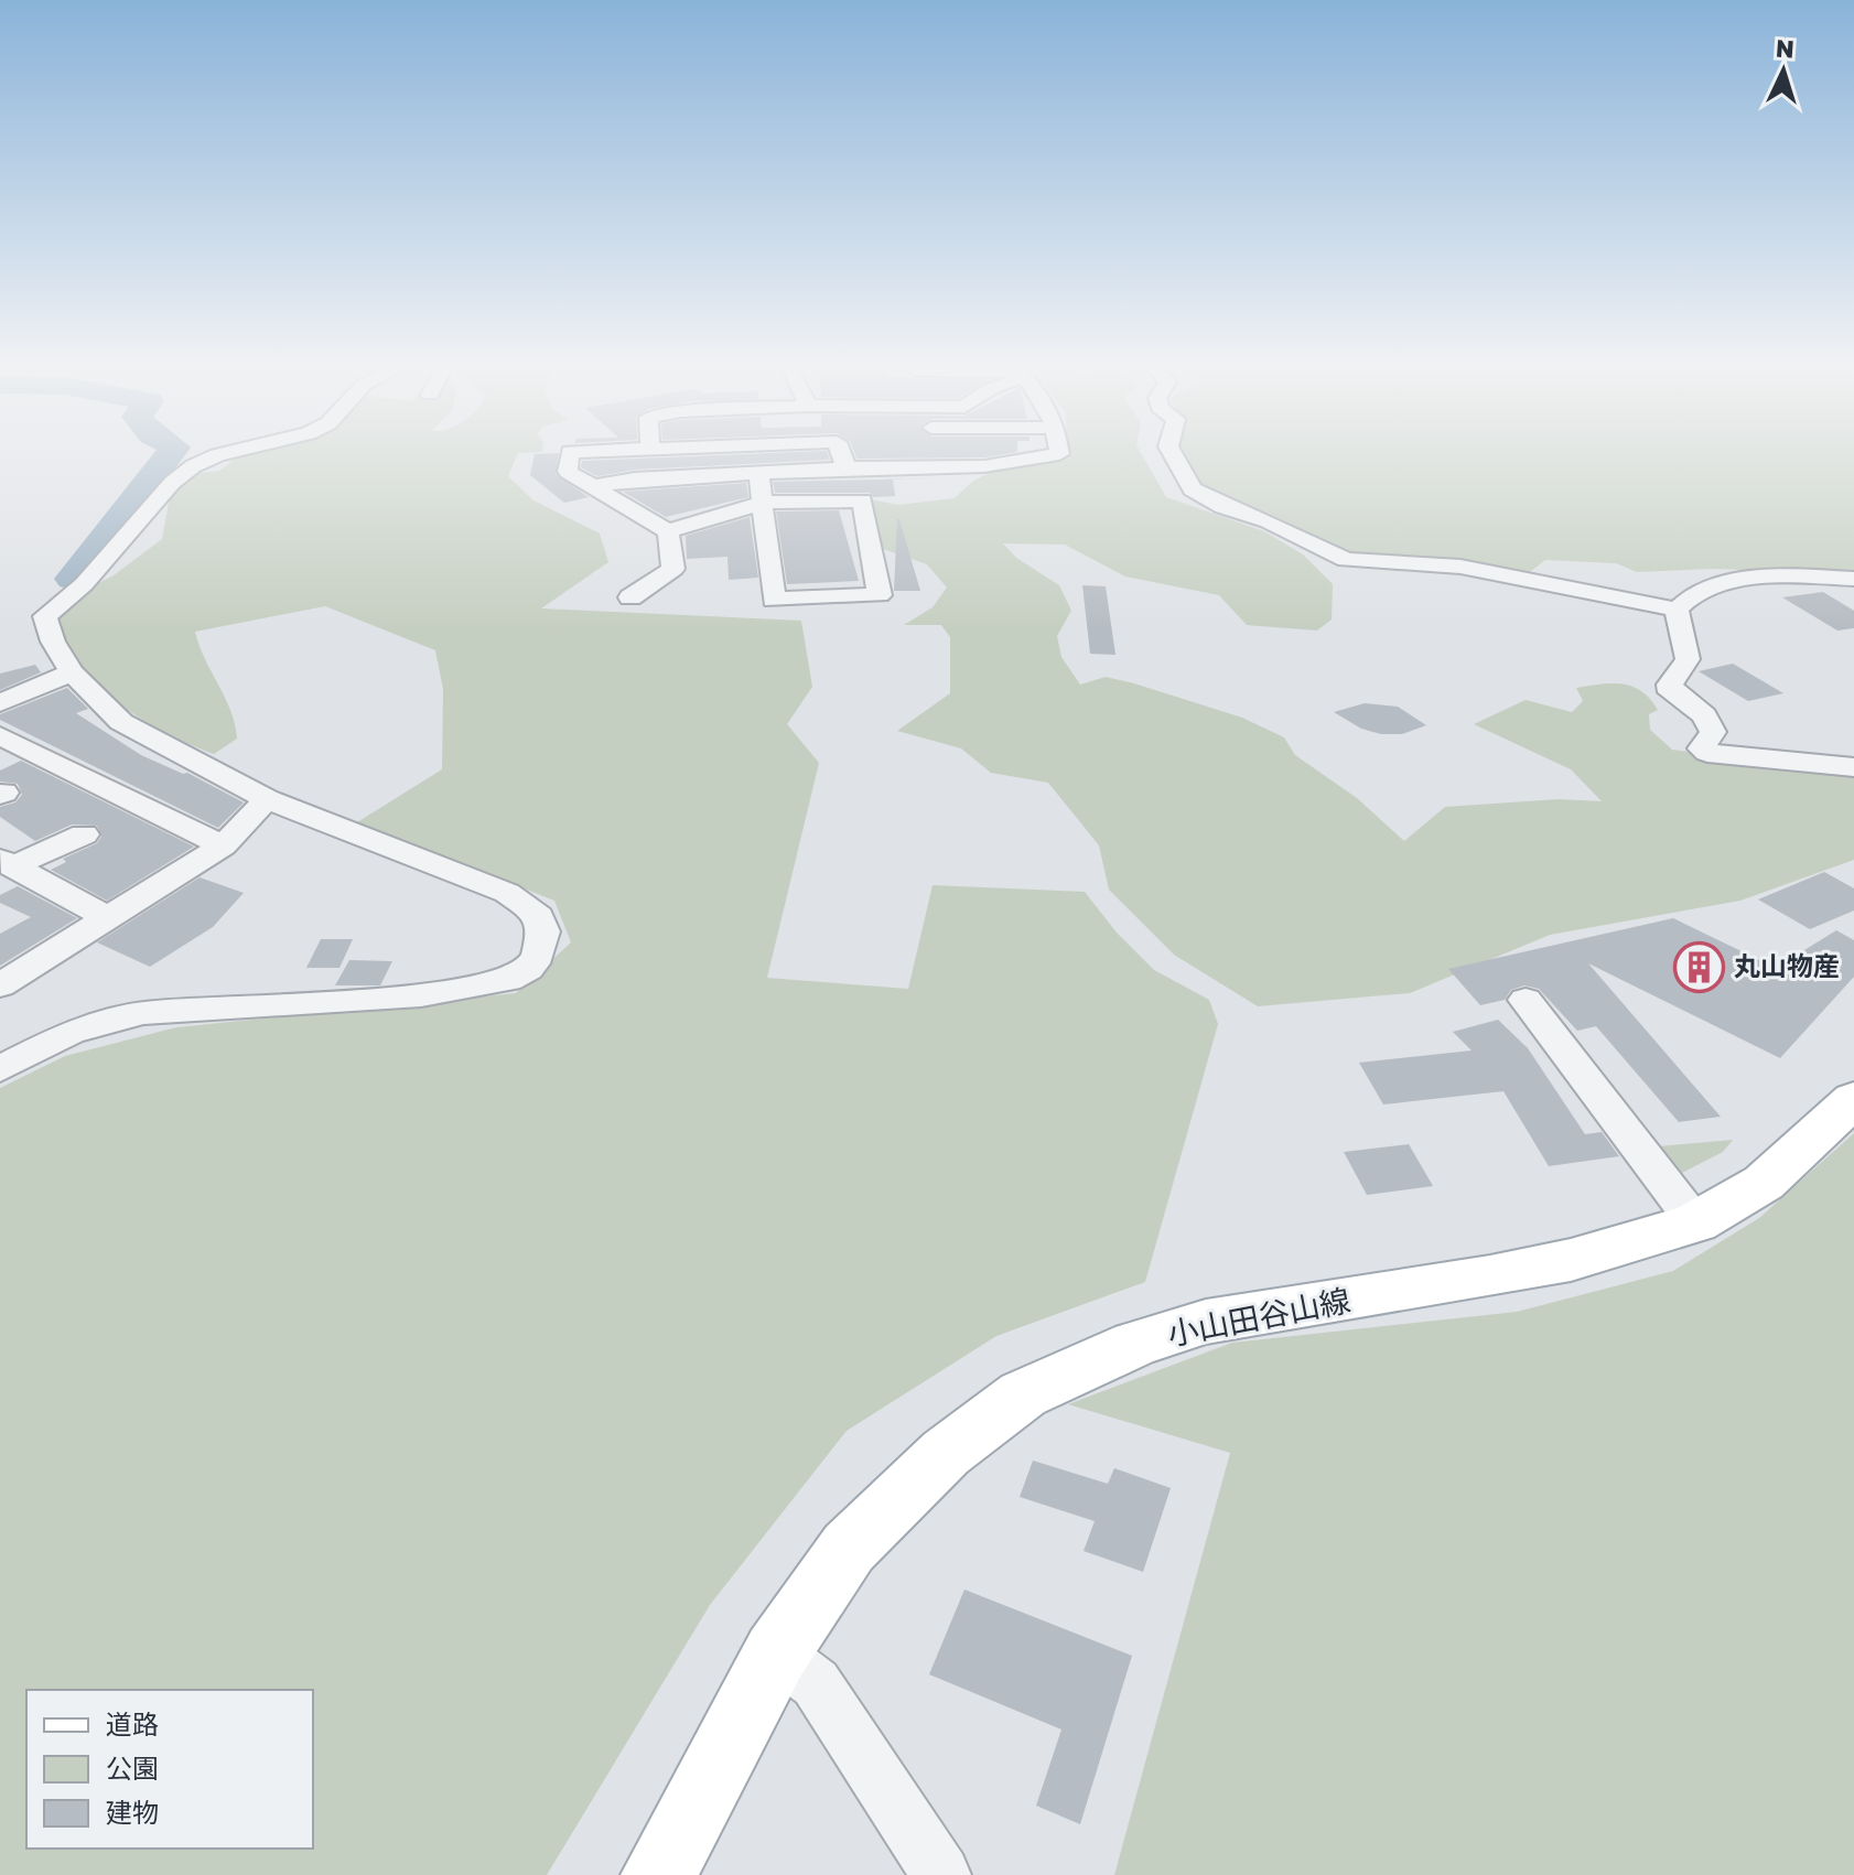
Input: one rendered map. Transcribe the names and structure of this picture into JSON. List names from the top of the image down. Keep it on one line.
{"streets":{"main road":["小山田谷山線"]},"places":{"building":["丸山物産"]},"legend":["道路","公園","建物"],"north":"top"}
